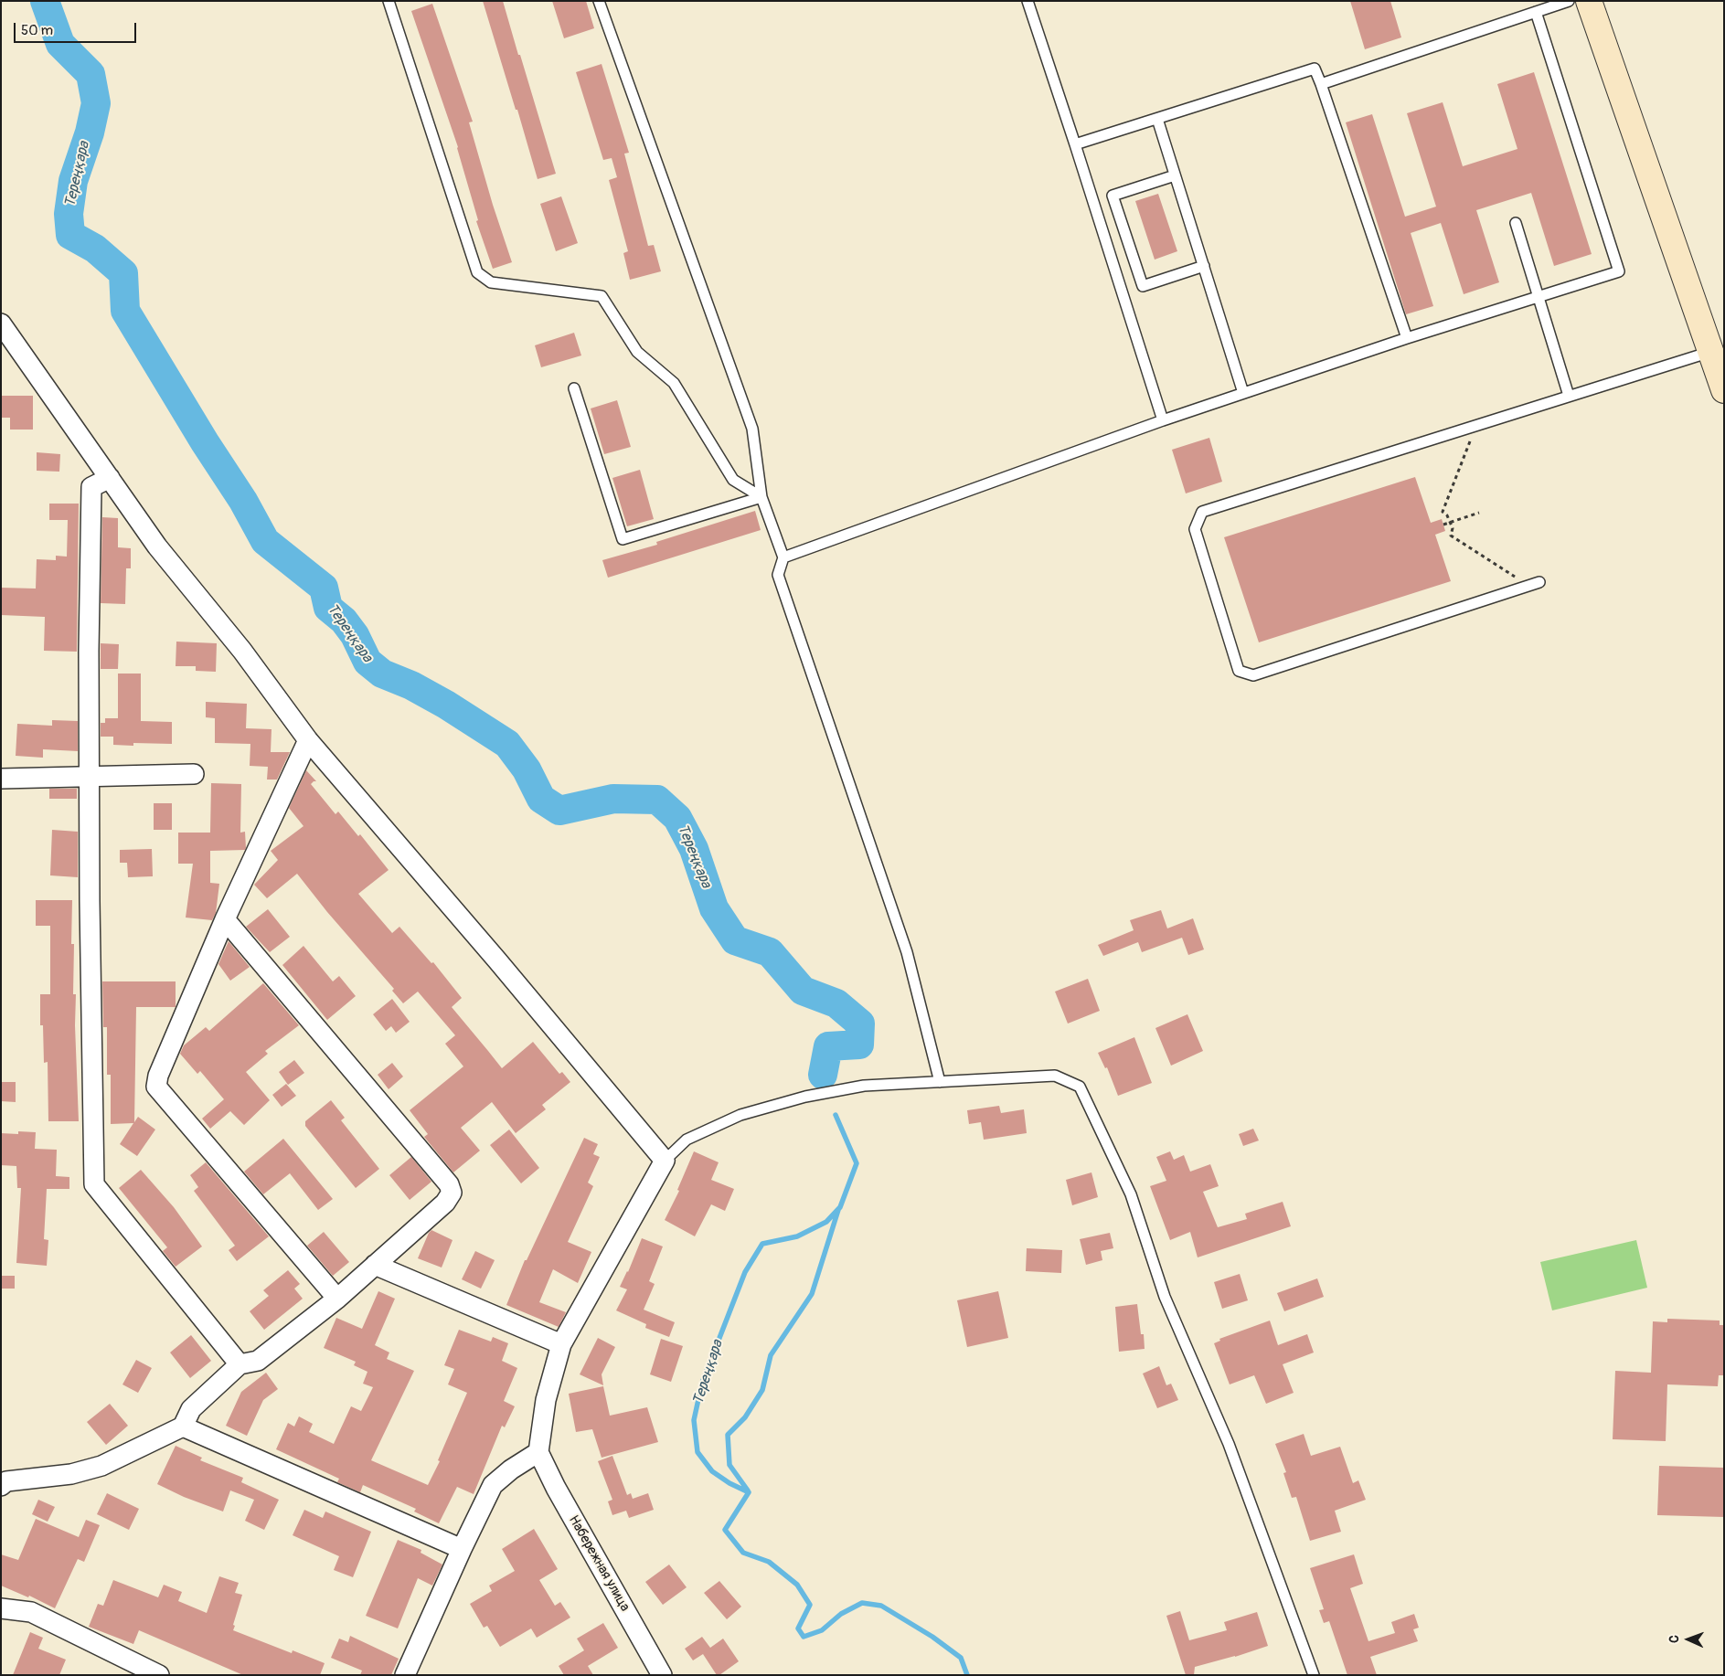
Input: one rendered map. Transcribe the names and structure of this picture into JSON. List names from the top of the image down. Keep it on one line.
{"streets":{"street":["Набережная улица"]},"water":["Тереңқара"],"scale_bar":"50 m","north":"left"}
